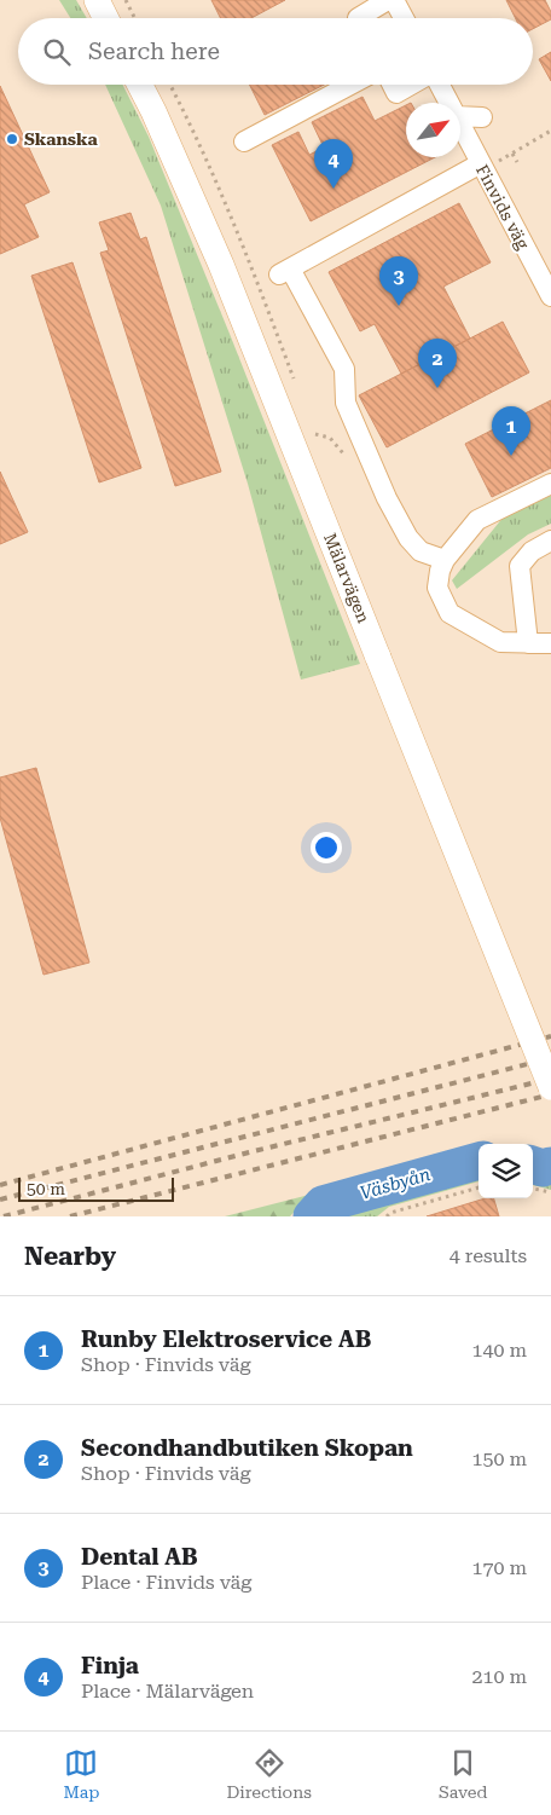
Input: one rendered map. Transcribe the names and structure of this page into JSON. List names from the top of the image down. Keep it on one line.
{"streets":{"main road":["Mälarvägen"],"street":["Finvids väg"]},"water":["Väsbyån"],"places":["Skanska"],"scale_bar":"50 m","north":"top right","page":{"search":"Search here","pins":["4","3","2","1"],"scale":"50 m","heading":["Nearby","4 results"],"list":[{"mark":"1","name":"Runby Elektroservice AB","note":"Shop · Finvids väg","value":"140 m"},{"mark":"2","name":"Secondhandbutiken Skopan","note":"Shop · Finvids väg","value":"150 m"},{"mark":"3","name":"Dental AB","note":"Place · Finvids väg","value":"170 m"},{"mark":"4","name":"Finja","note":"Place · Mälarvägen","value":"210 m"}],"nav":["Map","Directions","Saved"]}}
